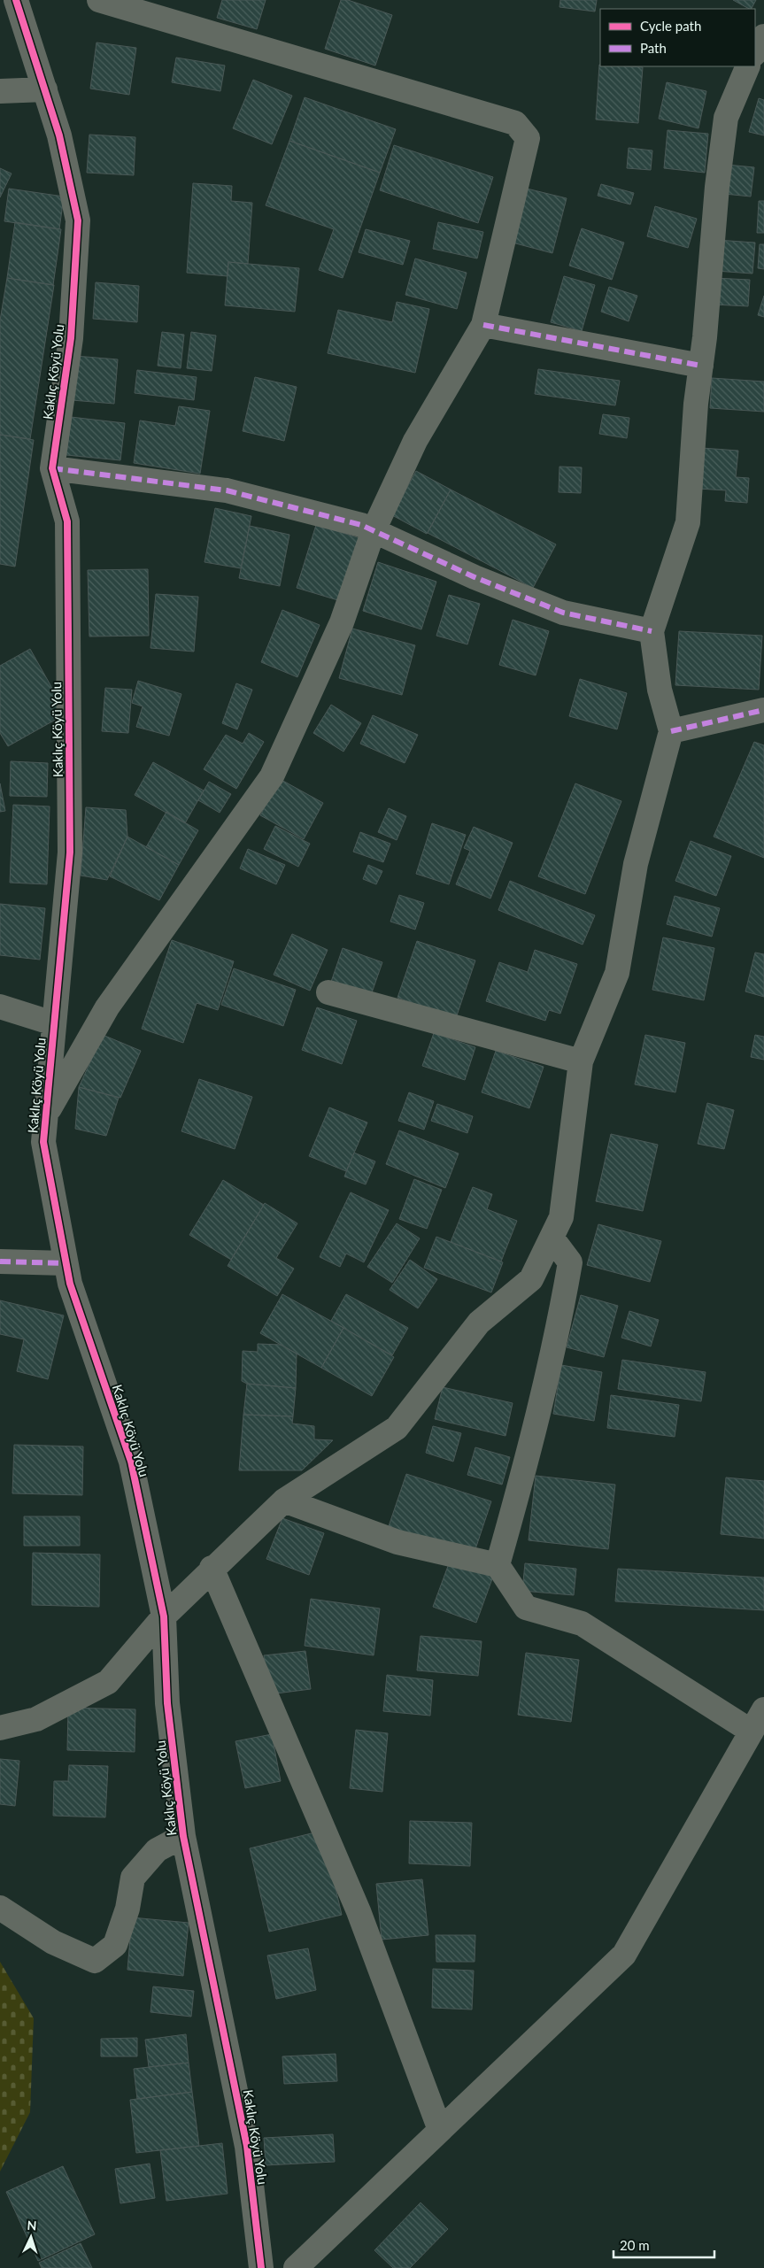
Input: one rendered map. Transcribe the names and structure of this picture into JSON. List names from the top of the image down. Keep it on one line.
{"streets":{"street":["Kaklıç Köyü Yolu"]},"legend":["Cycle path","Path"],"scale_bar":"20 m","north":"top"}
